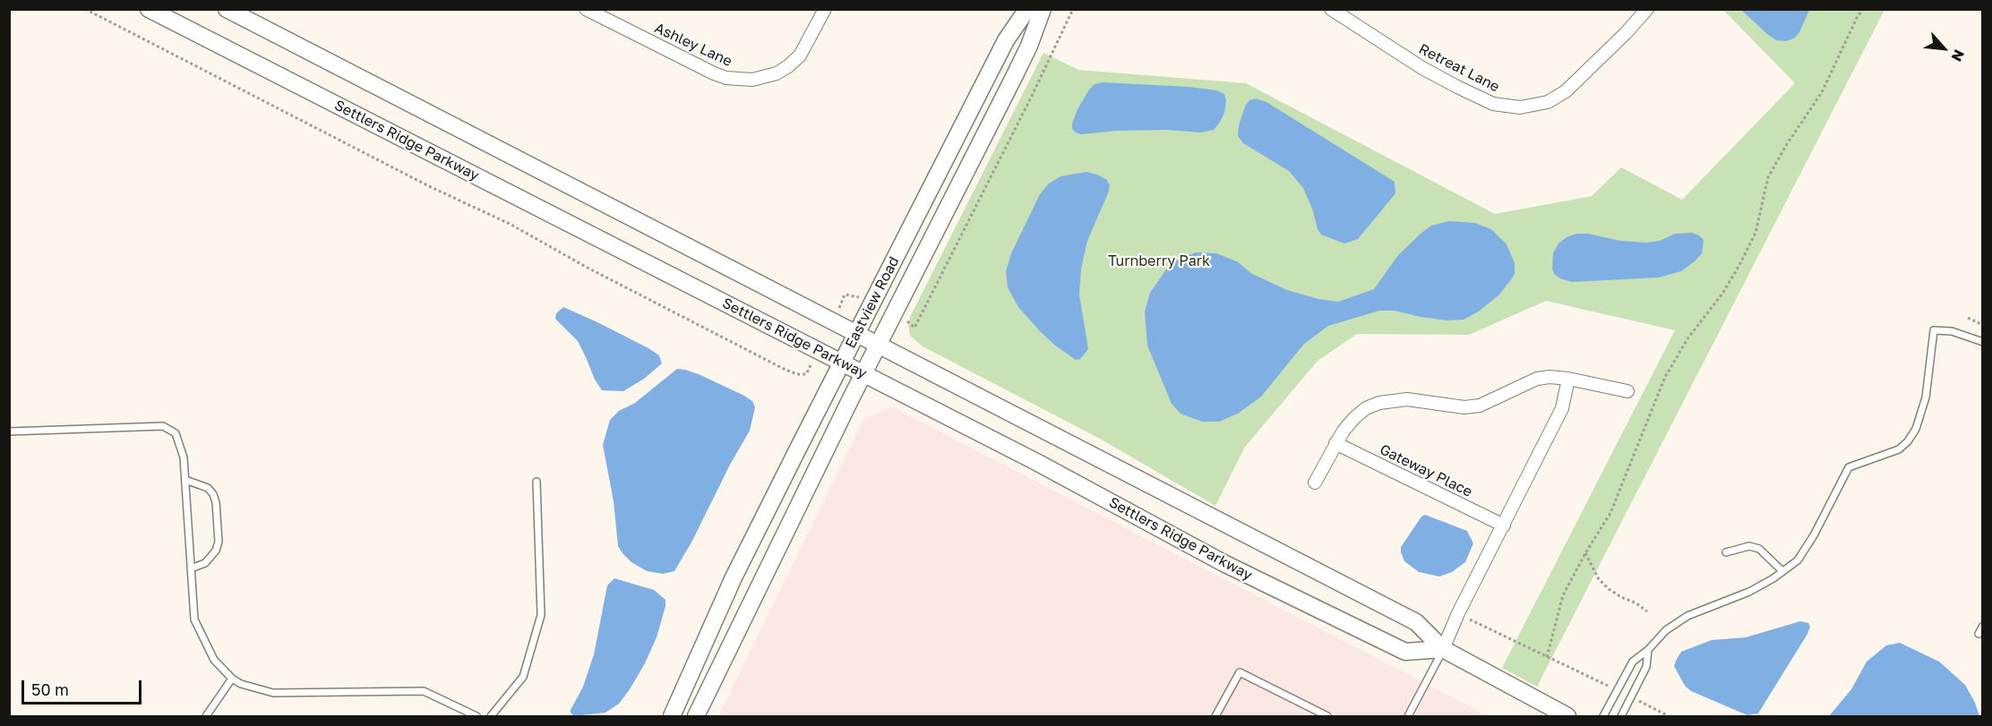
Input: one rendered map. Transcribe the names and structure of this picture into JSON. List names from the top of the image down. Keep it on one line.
{"streets":{"street":["Ashley Lane","Retreat Lane","Settlers Ridge Parkway","Eastview Road","Gateway Place"]},"crossings":[["Settlers Ridge Parkway","Eastview Road"]],"parks":["Turnberry Park"],"scale_bar":"50 m","north":"bottom right"}
